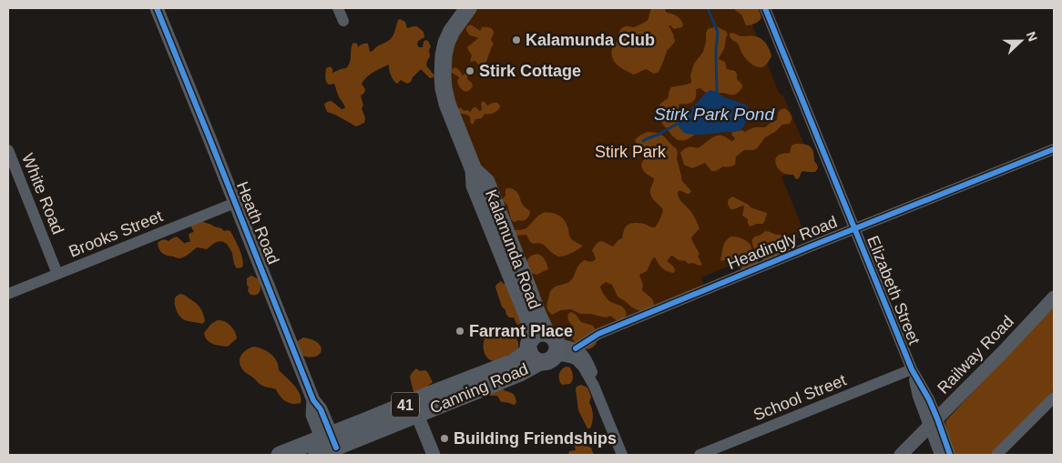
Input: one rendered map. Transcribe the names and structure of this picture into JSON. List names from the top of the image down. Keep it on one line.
{"streets":{"main road":["Kalamunda Road","Canning Road","41"],"street":["White Road","Heath Road","Brooks Street","Headingly Road","Elizabeth Street","Railway Road","School Street"]},"crossings":[["White Road","Brooks Street"],["Heath Road","Brooks Street"],["Heath Road","Canning Road"],["Headingly Road","Elizabeth Street"],["Kalamunda Road","Canning Road"],["Elizabeth Street","Railway Road"],["Elizabeth Street","School Street"]],"water":["Stirk Park Pond"],"parks":["Stirk Park"],"places":["Kalamunda Club","Stirk Cottage","Farrant Place","Building Friendships"],"north":"right"}
